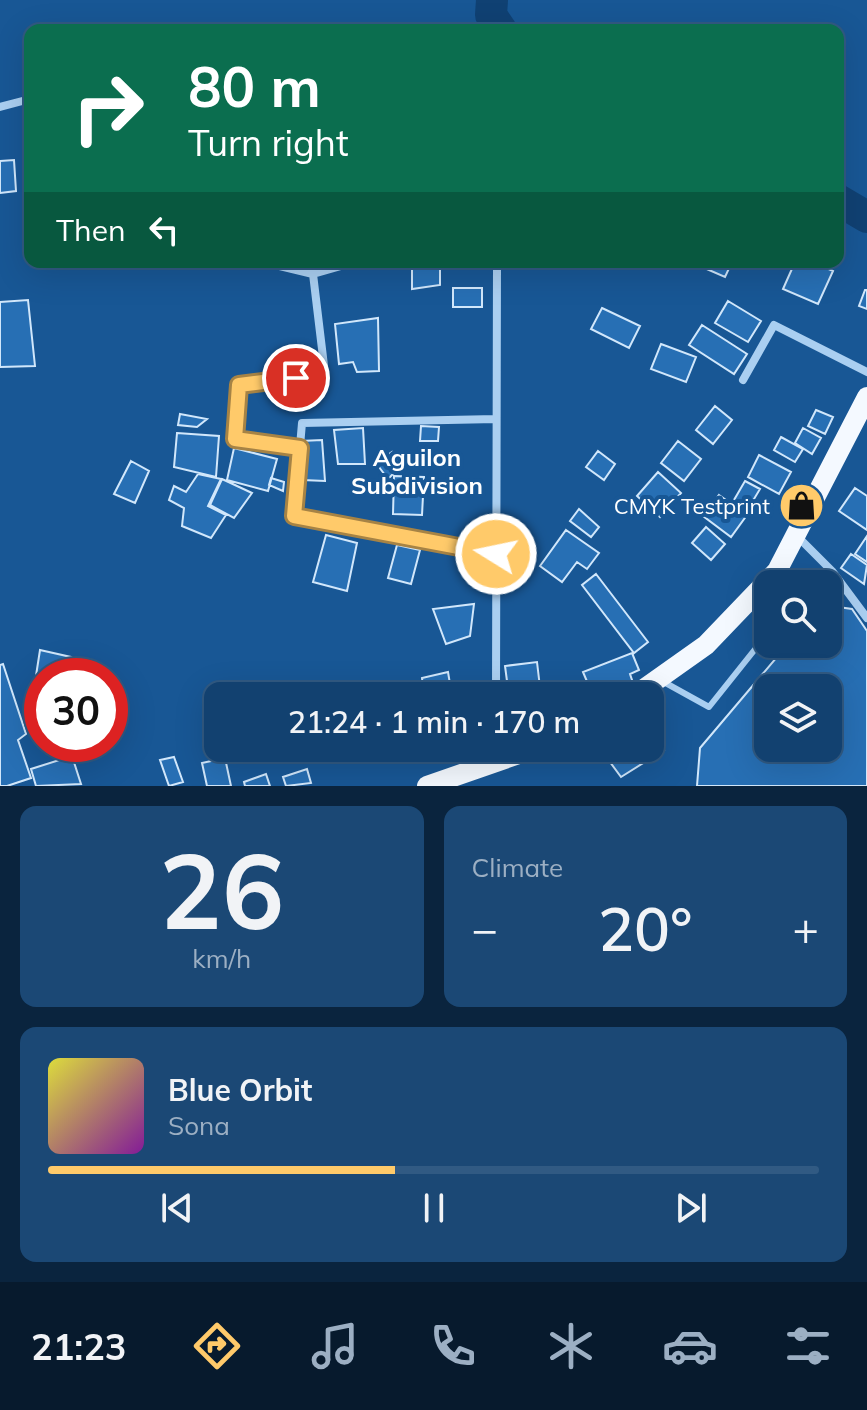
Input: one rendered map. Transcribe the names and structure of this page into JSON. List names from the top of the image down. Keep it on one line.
{"districts":["Aguilon Subdivision"],"places":{"shop":["CMYK Testprint"]},"page":{"turn":["80 m","Turn right"],"then":"Then","limit":"30","trip":"21:24 · 1 min · 170 m","tile":[["26","km/h"],"Climate"],"heat":["−","20°","+"],"song":["Blue Orbit","Sona"],"tabs":"21:23"}}
